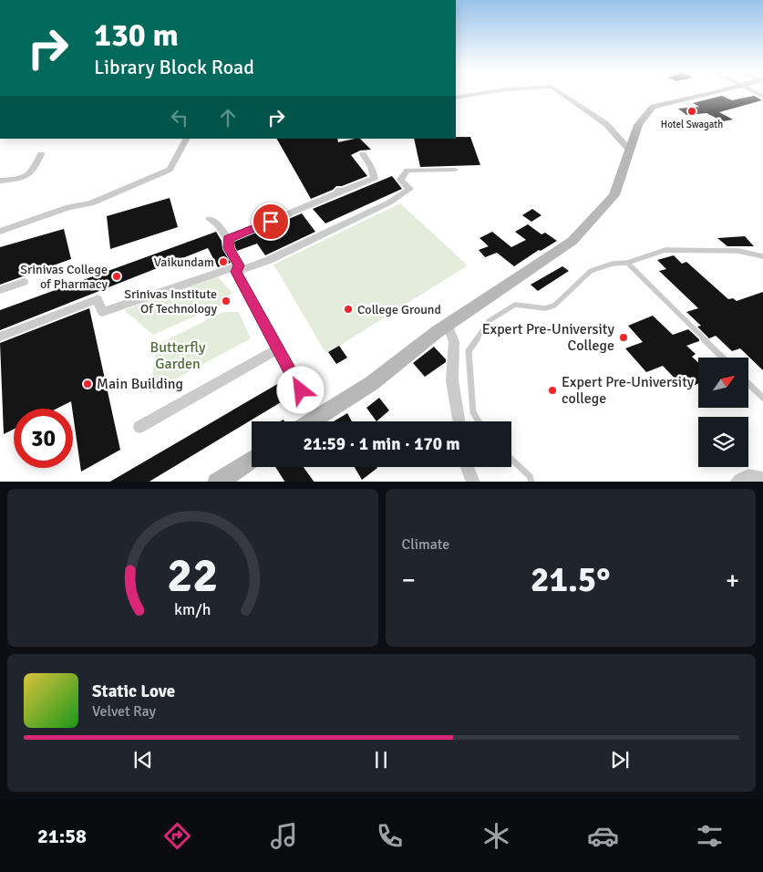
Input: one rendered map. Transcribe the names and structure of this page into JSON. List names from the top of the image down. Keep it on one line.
{"parks":["Butterfly Garden"],"places":["Hotel Swagath","Vaikundam","Srinivas College of Pharmacy","Srinivas Institute Of Technology","College Ground","Expert Pre-University College","Main Building","Expert Pre-University college"],"north":"top right","page":{"turn":["130 m","Library Block Road"],"limit":"30","trip":"21:59 · 1 min · 170 m","tile":"Climate","heat":["−","21.5°","+"],"song":["Static Love","Velvet Ray"],"tabs":"21:58","gauge":["22","km/h"]}}
